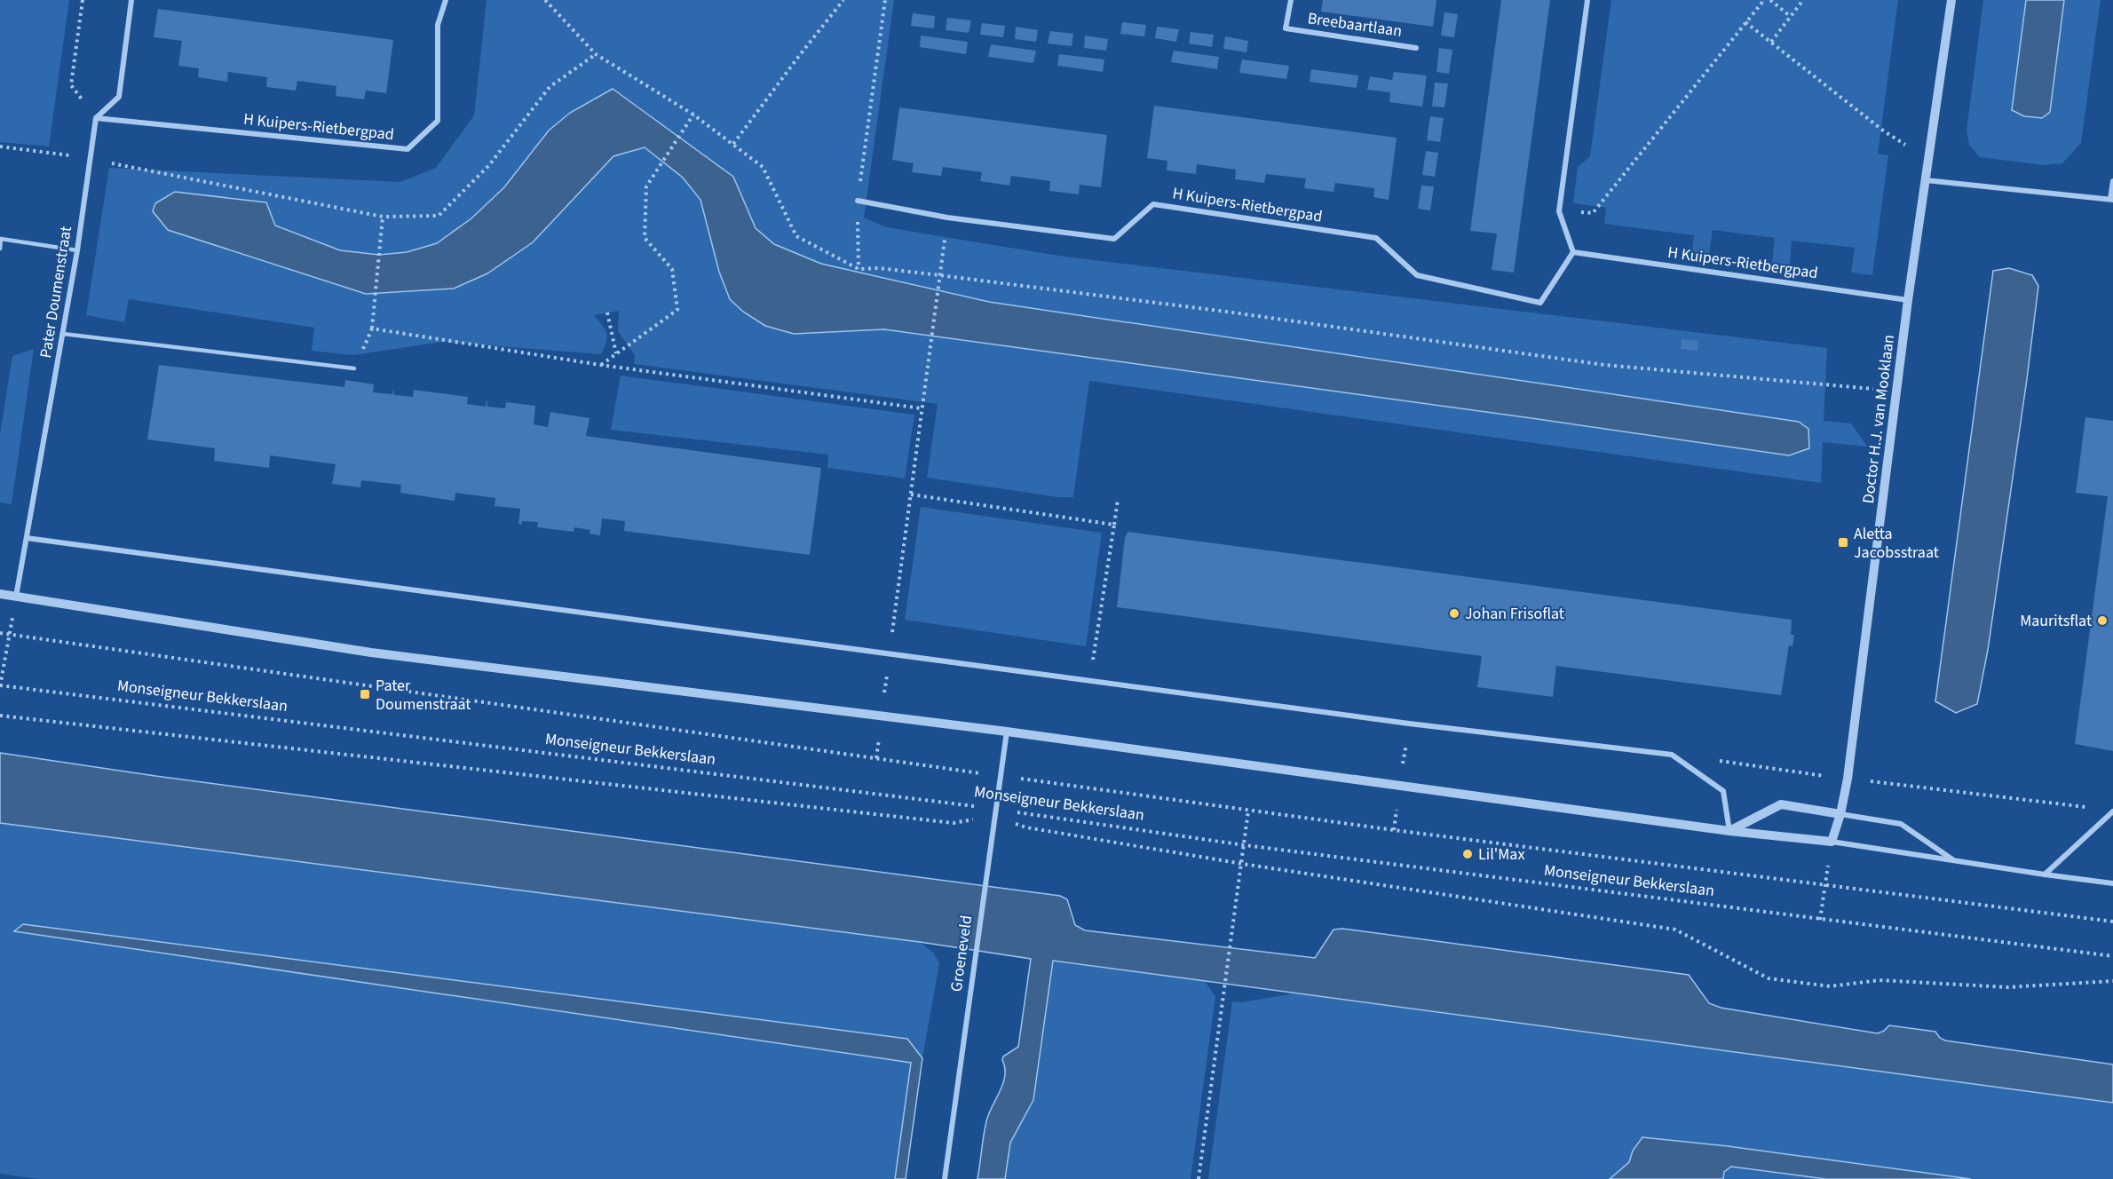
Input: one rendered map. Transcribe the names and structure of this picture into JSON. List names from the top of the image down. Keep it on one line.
{"streets":{"street":["Breebaartlaan","H Kuipers-Rietbergpad","Pater Doumenstraat","Doctor H.J. van Mooklaan","Groeneveld"],"path":["Monseigneur Bekkerslaan"]},"crossings":[["H Kuipers-Rietbergpad","Pater Doumenstraat"],["H Kuipers-Rietbergpad","Doctor H.J. van Mooklaan"],["Monseigneur Bekkerslaan","Groeneveld"]],"places":{"transit":["Aletta Jacobsstraat","Pater Doumenstraat"],"other":["Johan Frisoflat","Mauritsflat","Lil'Max"]}}
